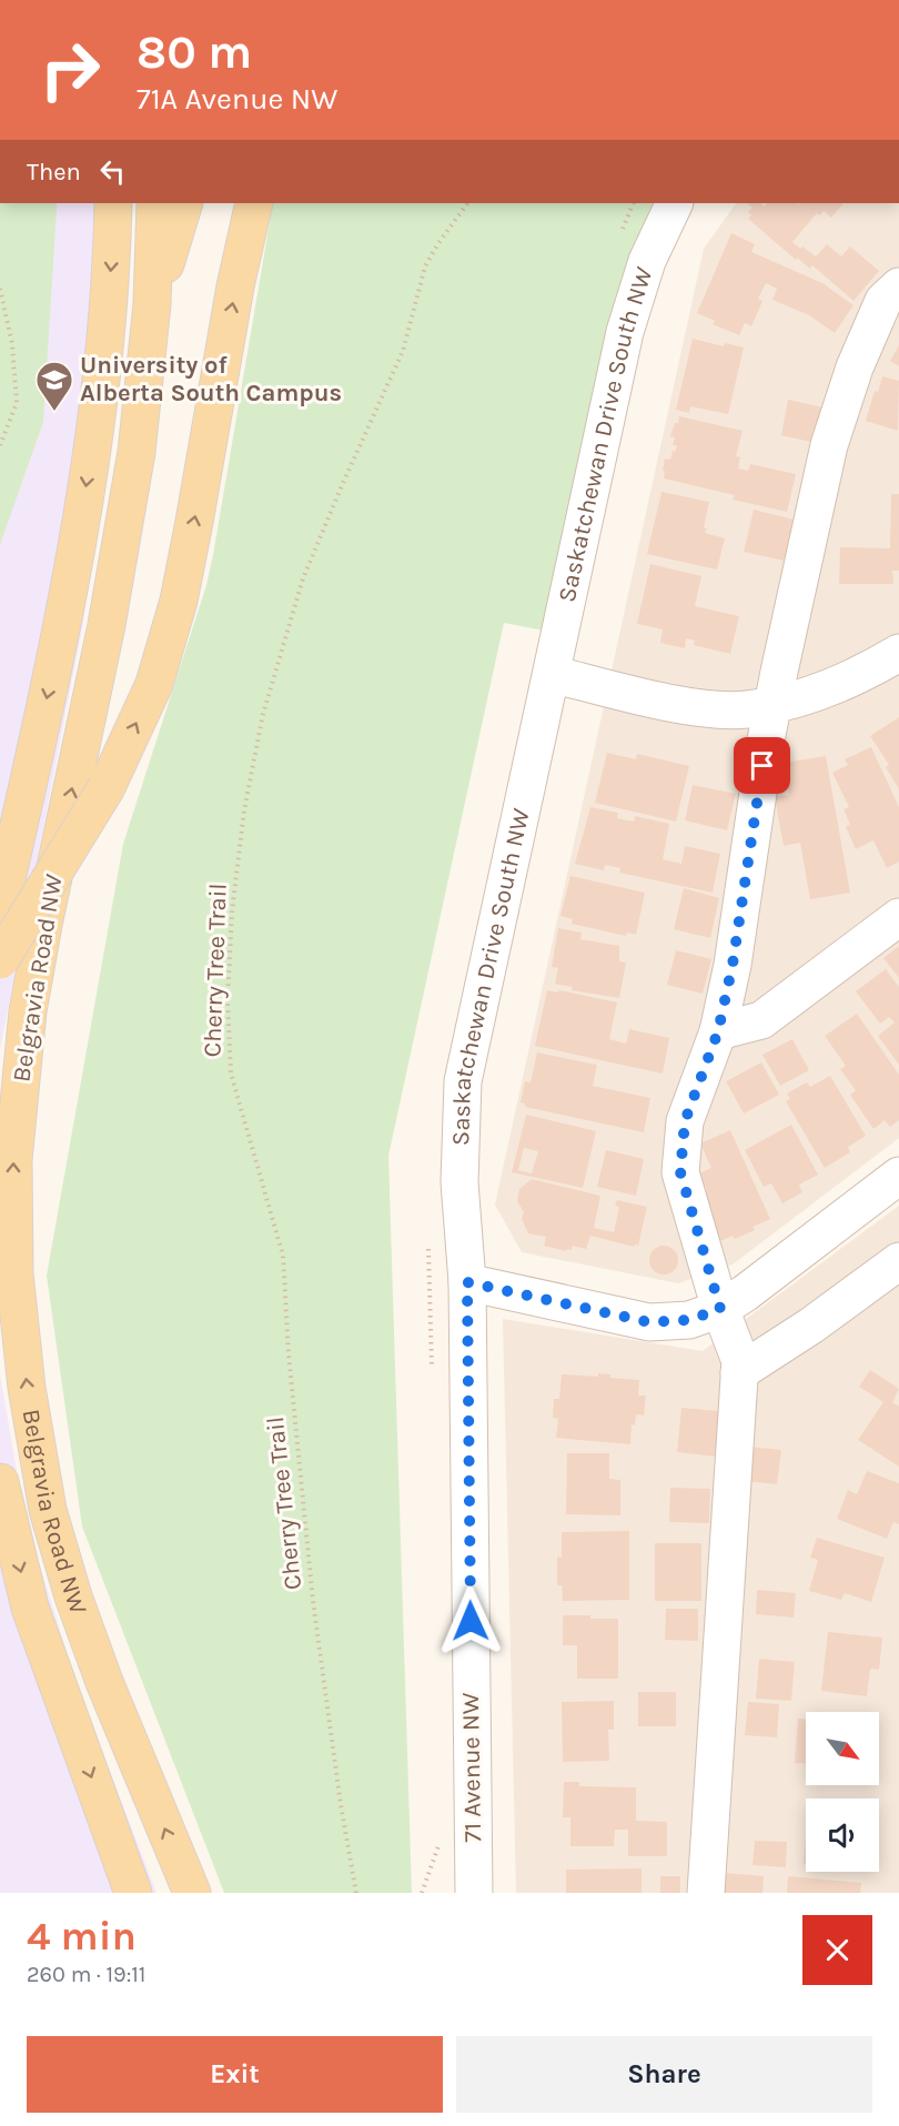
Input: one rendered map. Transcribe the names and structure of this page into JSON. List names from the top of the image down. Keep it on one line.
{"streets":{"main road":["Belgravia Road NW"],"street":["Saskatchewan Drive South NW","71 Avenue NW"],"path":["Cherry Tree Trail"]},"crossings":[["Saskatchewan Drive South NW","71 Avenue NW"]],"places":{"school or university":["University of Alberta South Campus"]},"north":"bottom right","page":{"turn":["80 m","71A Avenue NW"],"then":"Then","heading":["4 min","260 m · 19:11"],"buttons":["Exit","Share"]}}
